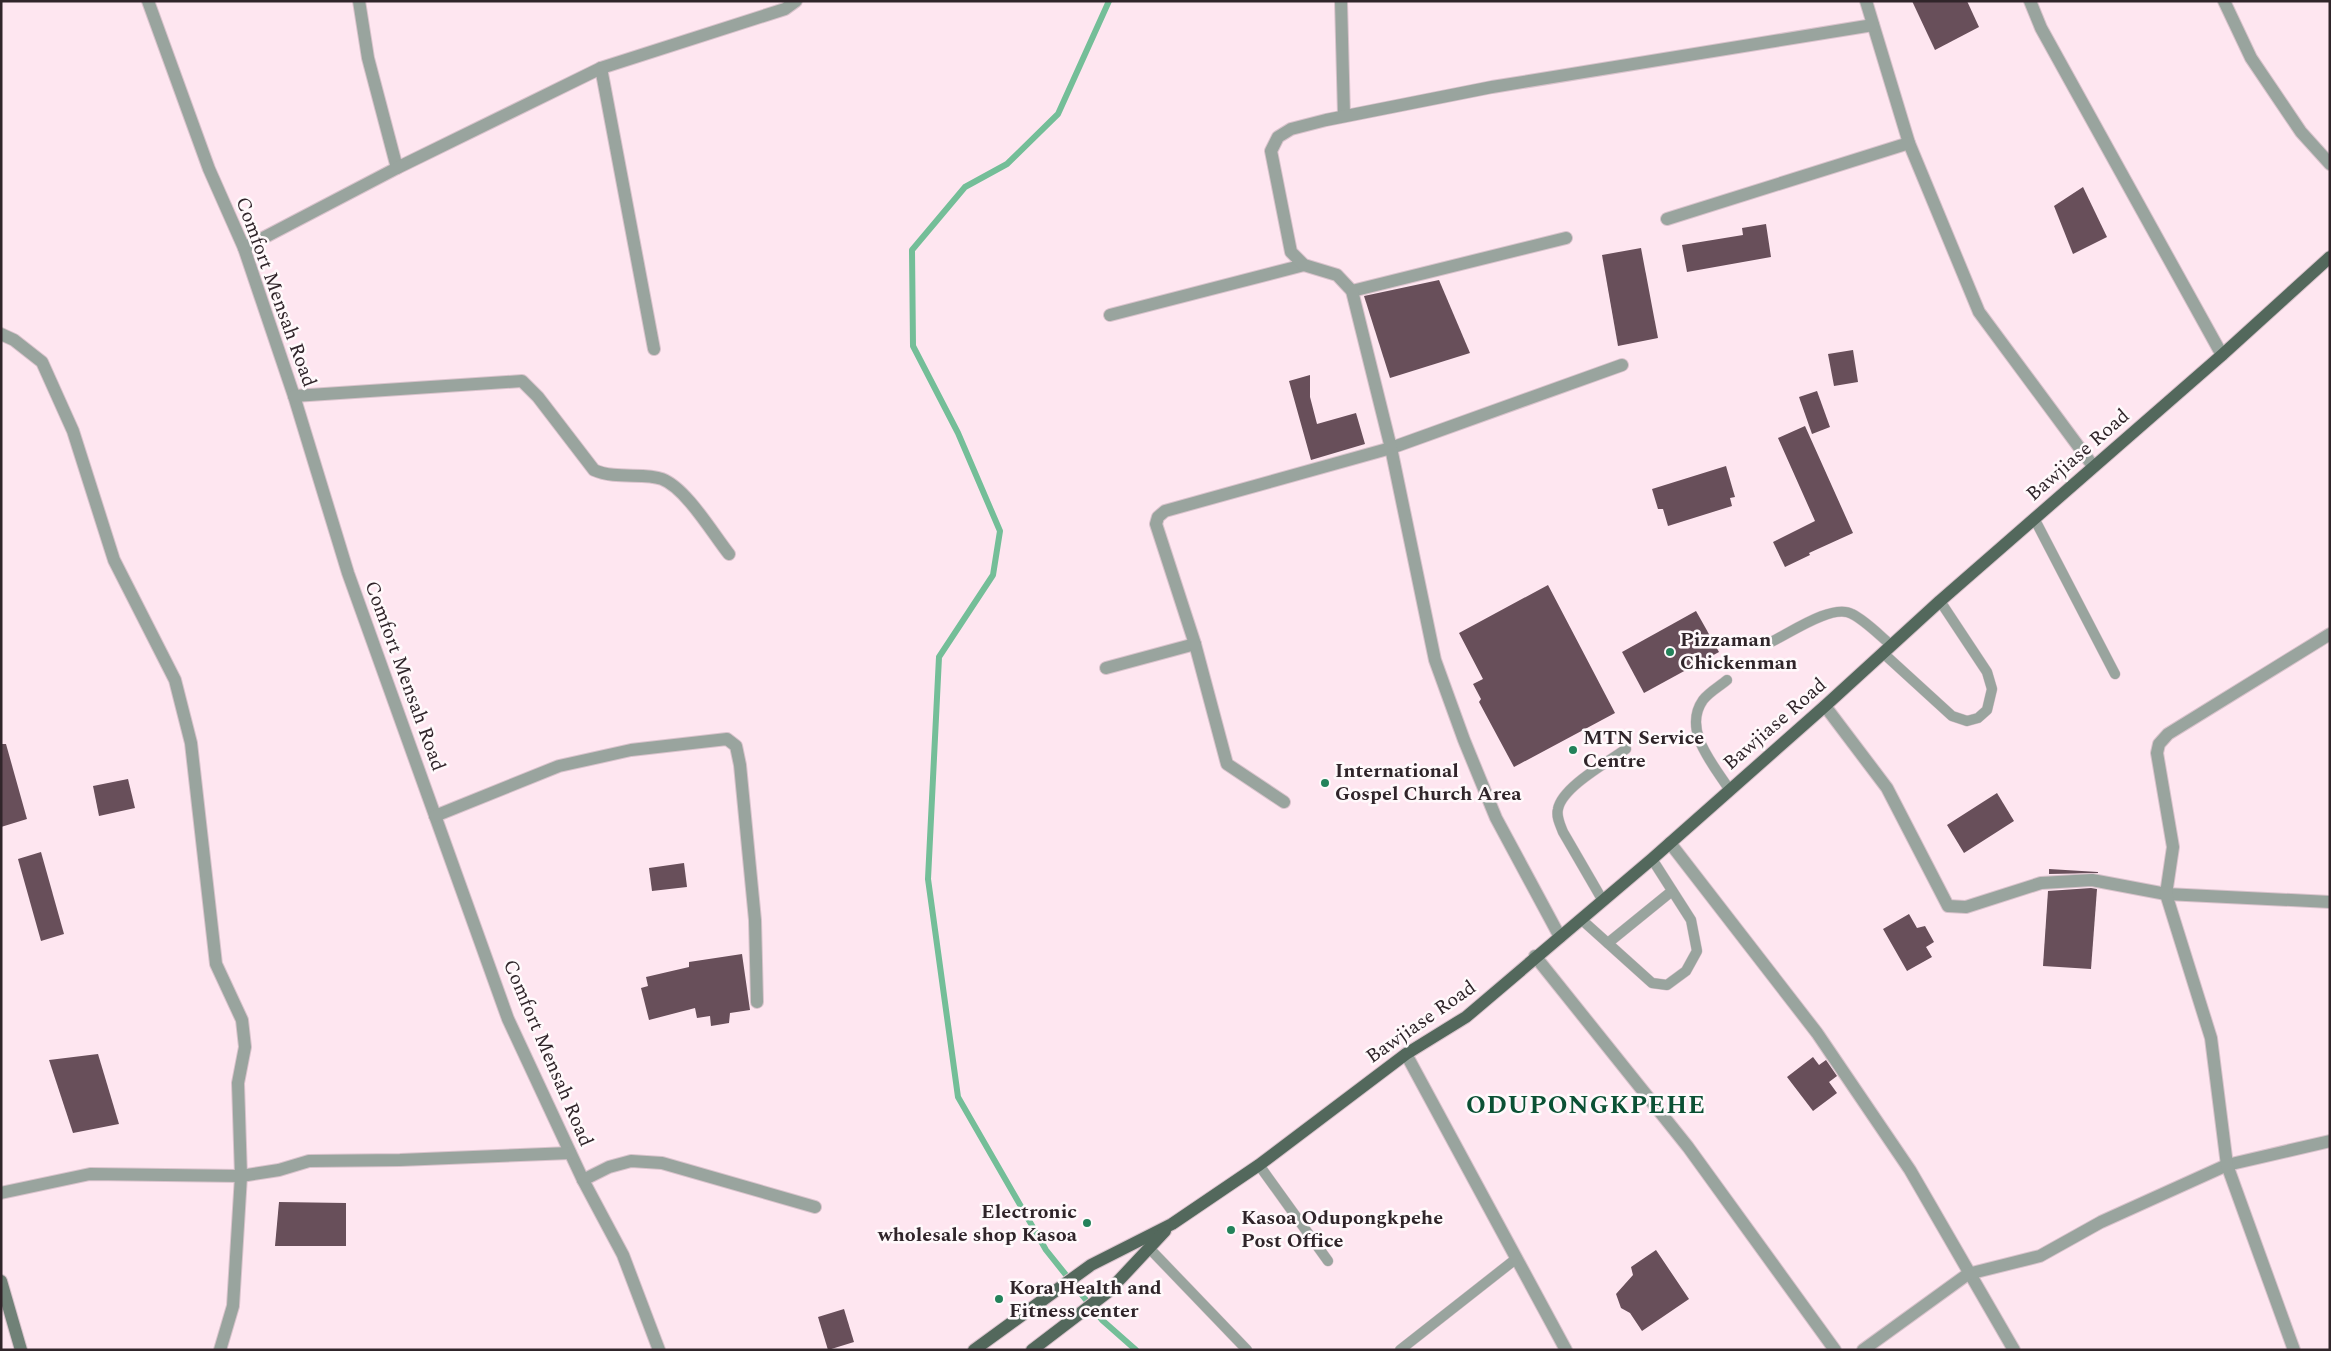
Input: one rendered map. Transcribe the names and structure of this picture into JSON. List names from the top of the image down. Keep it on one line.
{"streets":{"main road":["Bawjiase Road"],"street":["Comfort Mensah Road"]},"districts":["ODUPONGKPEHE"],"places":["Pizzaman Chickenman","MTN Service Centre","International Gospel Church Area","Electronic wholesale shop Kasoa","Kasoa Odupongkpehe Post Office","Kora Health and Fitness center"]}
